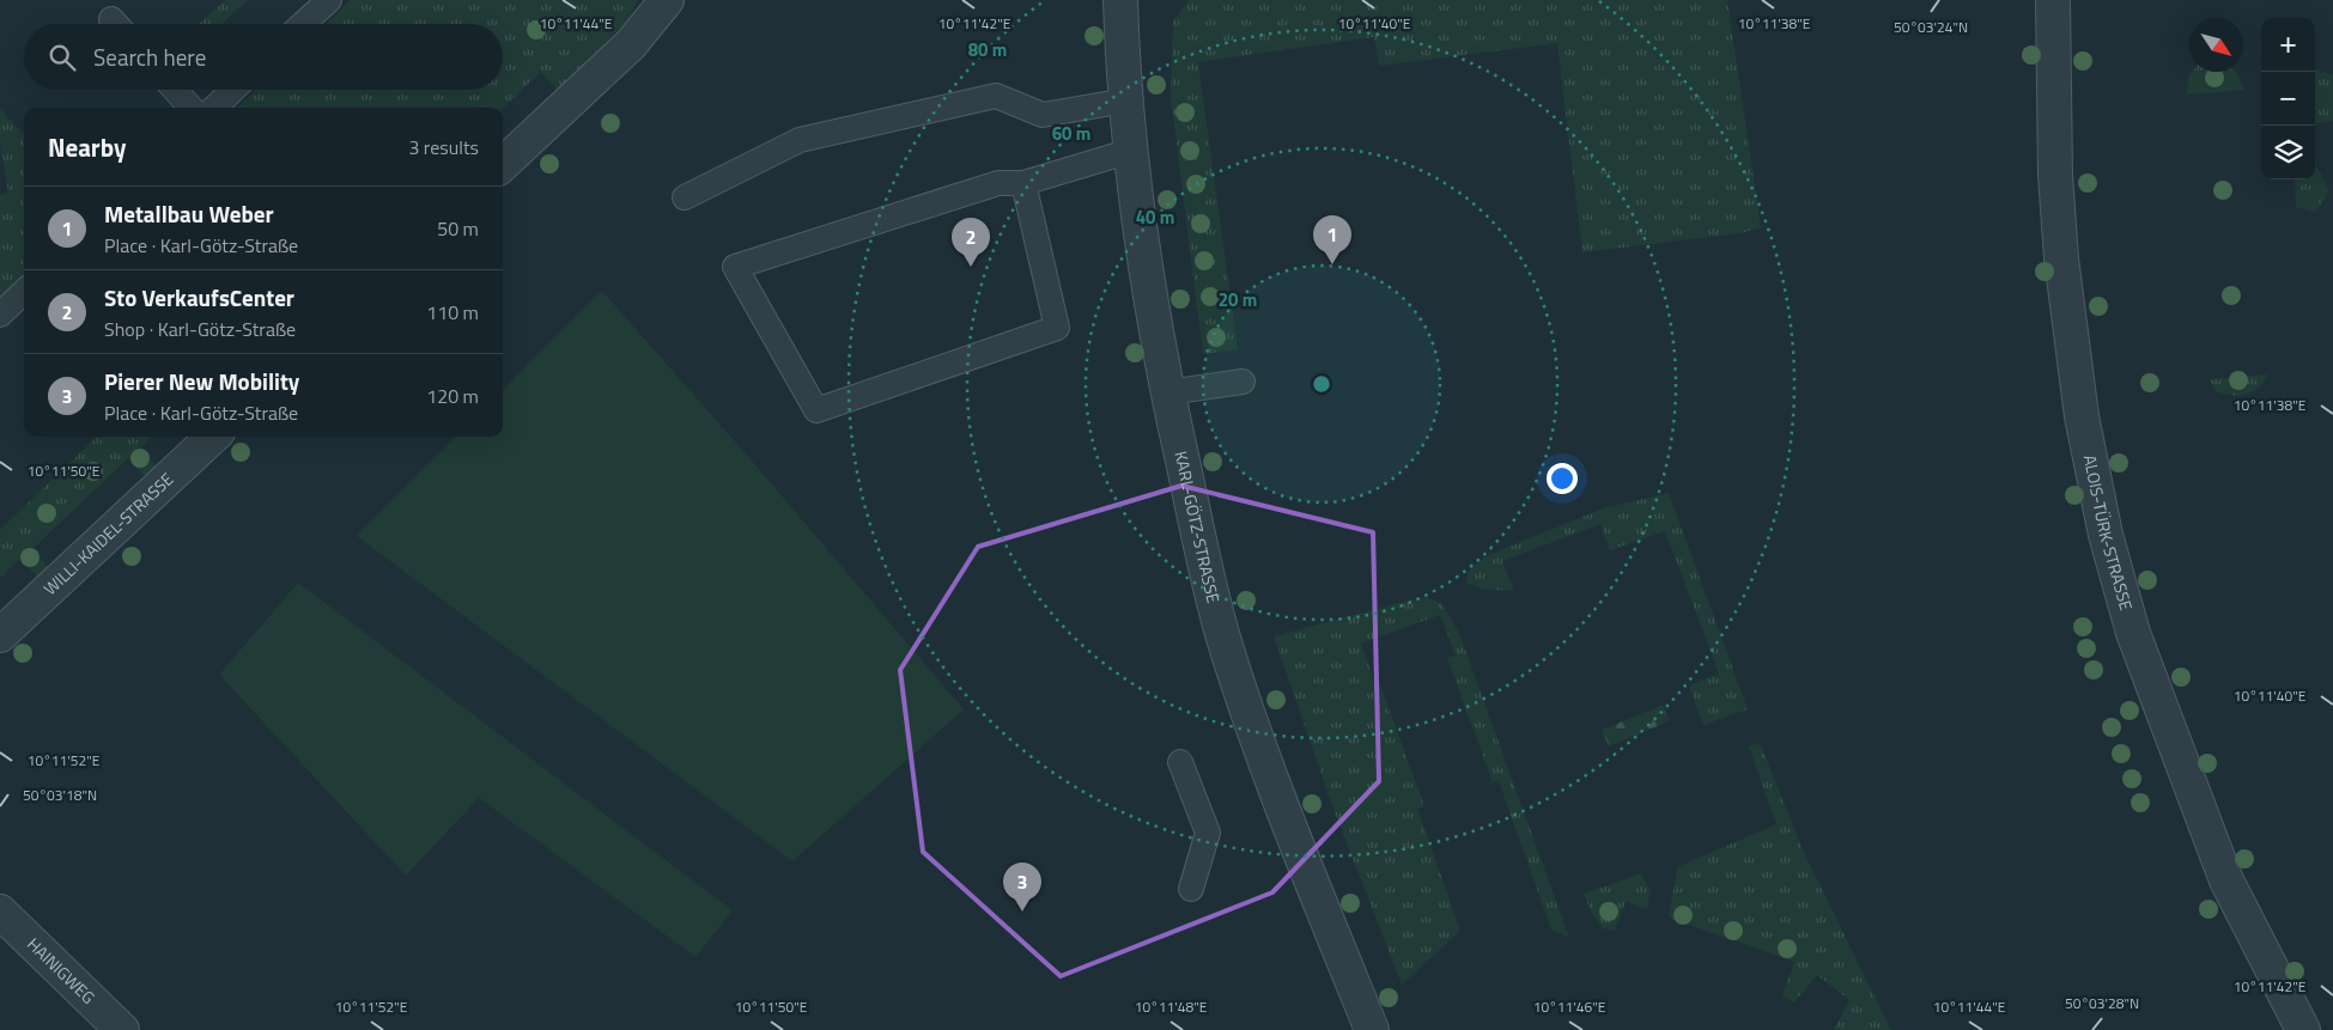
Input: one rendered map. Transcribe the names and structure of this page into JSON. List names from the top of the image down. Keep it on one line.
{"streets":{"street":["KARL-GÖTZ-STRASSE","ALOIS-TÜRK-STRASSE","WILLI-KAIDEL-STRASSE","HAINIGWEG"]},"north":"bottom right","page":{"map_buttons":["+","−"],"search":"Search here","heading":["Nearby","3 results"],"list":[{"mark":"1","name":"Metallbau Weber","note":"Place · Karl-Götz-Straße","value":"50 m"},{"mark":"2","name":"Sto VerkaufsCenter","note":"Shop · Karl-Götz-Straße","value":"110 m"},{"mark":"3","name":"Pierer New Mobility","note":"Place · Karl-Götz-Straße","value":"120 m"}],"pins":["1","2","3"]},"coordinates":["10°11'44\"E","10°11'42\"E","10°11'38\"E","10°11'40\"E","50°03'24\"N","10°11'50\"E","10°11'52\"E","50°03'18\"N","50°03'28\"N","10°11'48\"E","10°11'46\"E"],"rings":["80 m","60 m","40 m","20 m"]}
